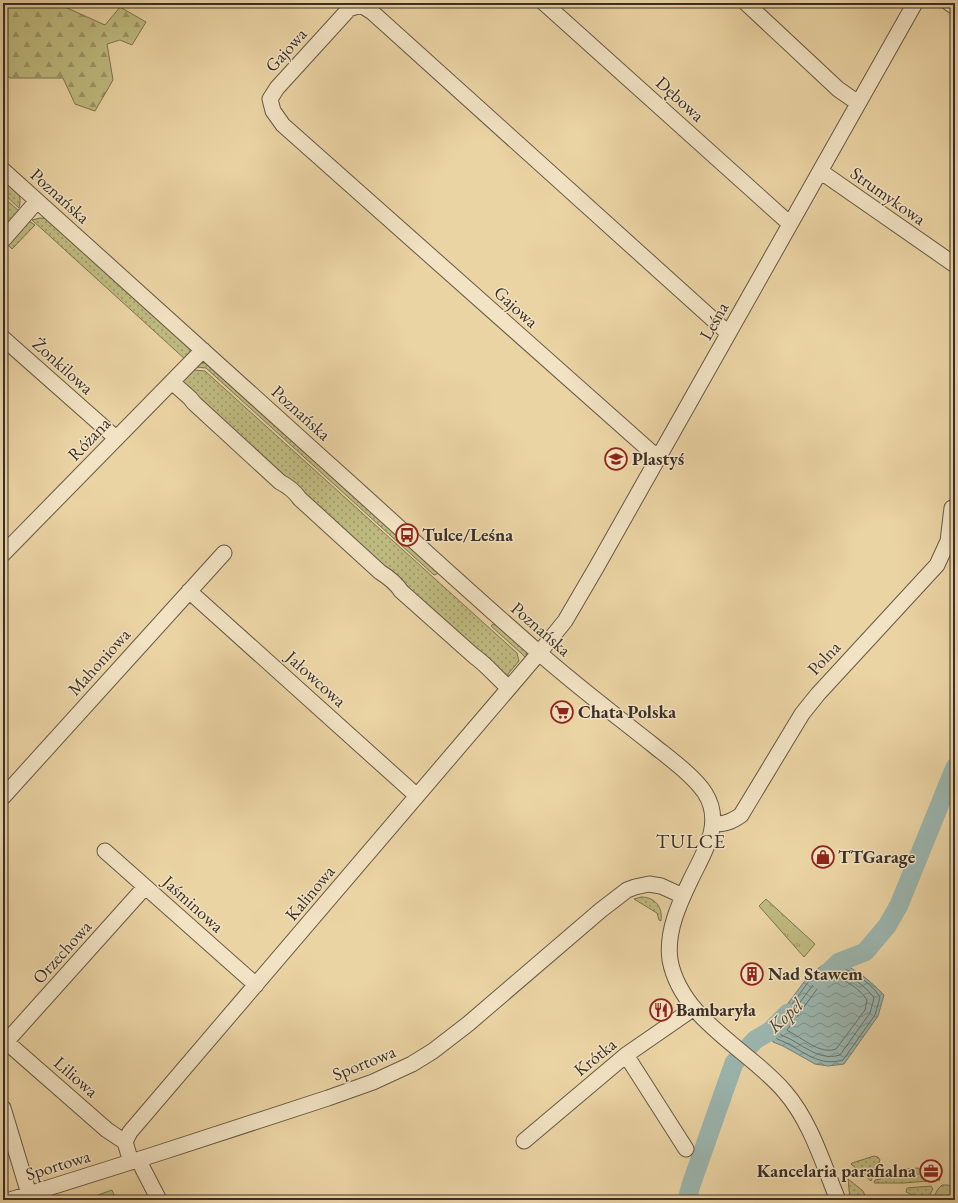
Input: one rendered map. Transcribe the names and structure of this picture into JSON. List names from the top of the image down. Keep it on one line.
{"streets":{"street":["Gajowa","Dębowa","Poznańska","Strumykowa","Leśna","Żonkilowa","Różana","Polna","Mahoniowa","Jałowcowa","Kalinowa","Jaśminowa","Orzechowa","Krótka","Sportowa","Liliowa"]},"crossings":[["Gajowa","Leśna"],["Dębowa","Leśna"],["Poznańska","Leśna"],["Poznańska","Różana"],["Poznańska","Polna"],["Poznańska","Kalinowa"],["Poznańska","Krótka"],["Poznańska","Sportowa"],["Strumykowa","Leśna"],["Leśna","Kalinowa"],["Żonkilowa","Różana"],["Mahoniowa","Jałowcowa"],["Jałowcowa","Kalinowa"],["Kalinowa","Jaśminowa"],["Kalinowa","Liliowa"],["Jaśminowa","Orzechowa"],["Orzechowa","Liliowa"]],"districts":["TULCE"],"water":["Kopel"],"places":{"school or university":["Plastyś"],"bus stop":["Tulce/Leśna"],"supermarket":["Chata Polska"],"shop":["TTGarage"],"building":["Nad Stawem"],"restaurant":["Bambaryła"],"office":["Kancelaria parafialna"]}}
